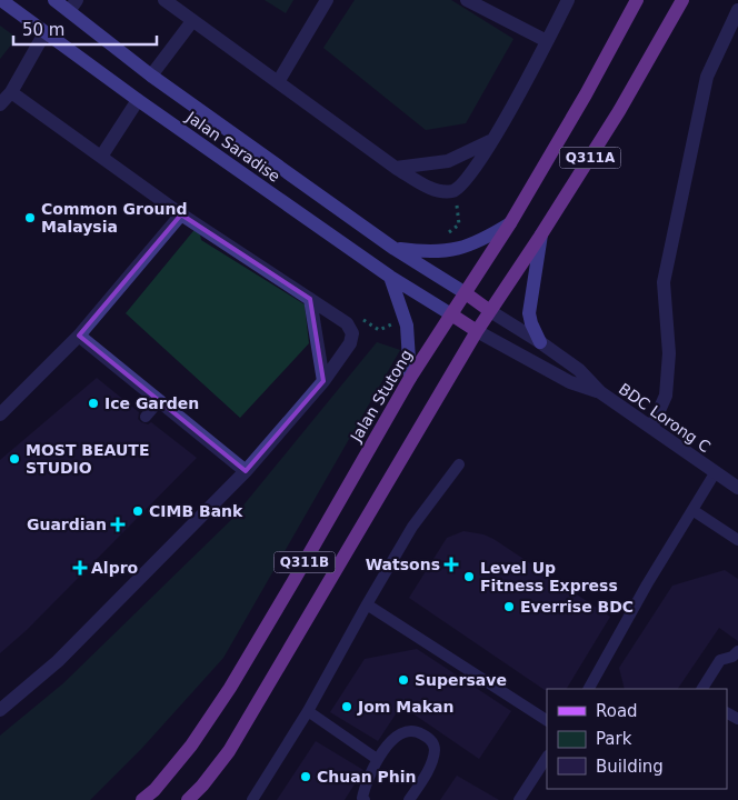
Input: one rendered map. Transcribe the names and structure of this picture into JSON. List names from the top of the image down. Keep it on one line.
{"streets":{"main road":["Jalan Saradise","Q311A","Jalan Stutong","BDC Lorong C","Q311B"]},"crossings":[["Jalan Saradise","Jalan Stutong"],["Jalan Saradise","BDC Lorong C"],["Q311A","BDC Lorong C"],["Jalan Stutong","BDC Lorong C"]],"places":{"other":["Common Ground Malaysia","Ice Garden","MOST BEAUTE STUDIO","CIMB Bank","Level Up Fitness Express","Everrise BDC","Supersave","Jom Makan","Chuan Phin"],"health":["Guardian","Watsons","Alpro"]},"legend":["Road","Park","Building"],"scale_bar":"50 m"}
